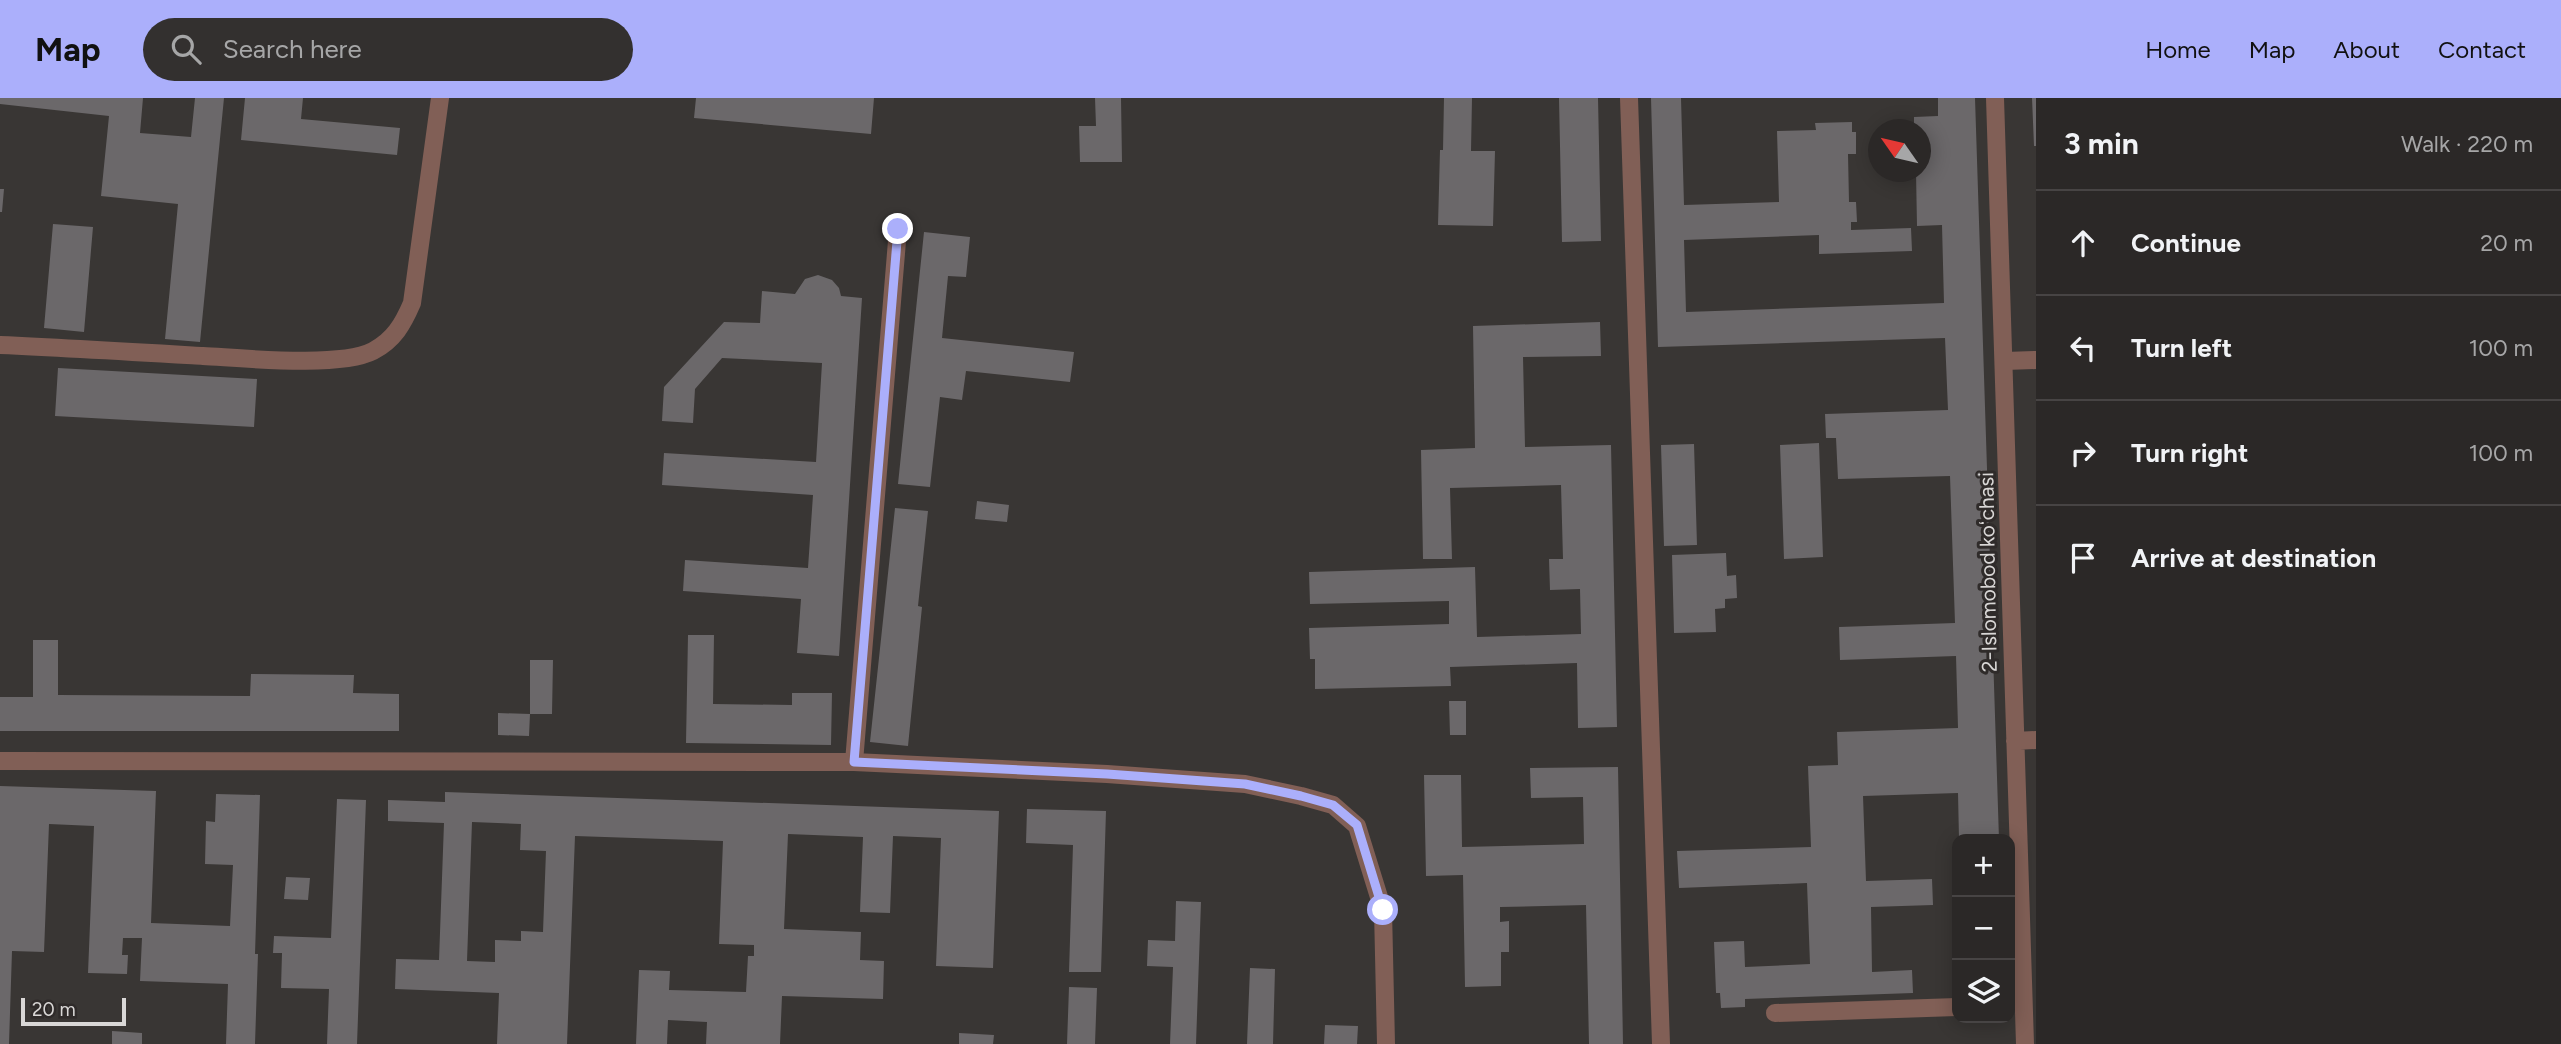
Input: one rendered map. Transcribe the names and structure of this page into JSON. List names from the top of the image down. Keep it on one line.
{"streets":{"street":["2-Islomobod koʻchasi"]},"scale_bar":"20 m","north":"top left","page":{"header":"Map","search":"Search here","nav":["Home","Map","About","Contact"],"heading":["3 min","Walk · 220 m"],"list":[["Continue","20 m"],["Turn left","100 m"],["Turn right","100 m"],"Arrive at destination"],"map_buttons":["+","−"],"scale":"20 m"}}
